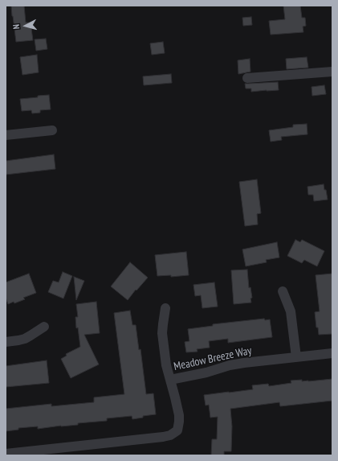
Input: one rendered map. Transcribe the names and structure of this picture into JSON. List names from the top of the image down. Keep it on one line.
{"streets":{"street":["Meadow Breeze Way"]},"north":"left"}
